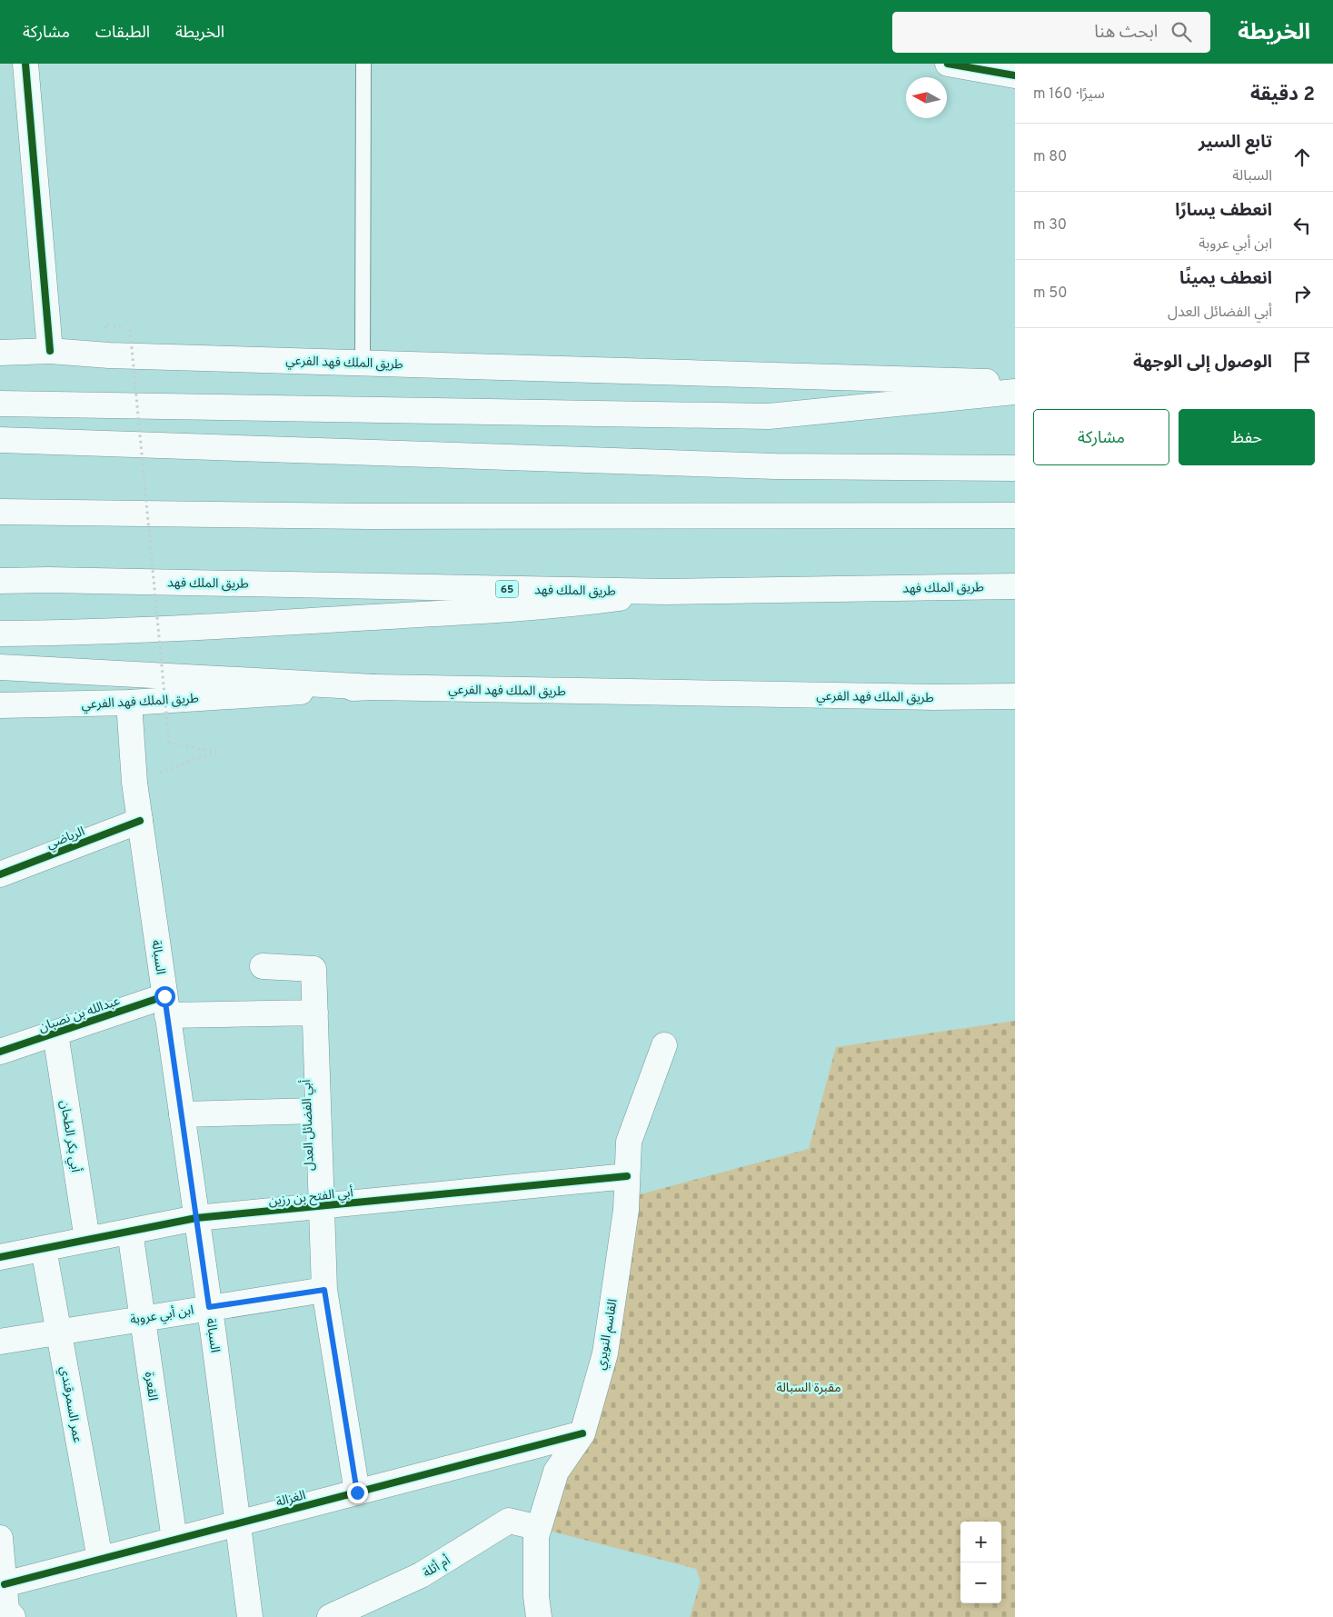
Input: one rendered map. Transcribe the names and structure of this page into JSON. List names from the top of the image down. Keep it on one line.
{"streets":{"main road":["طريق الملك فهد الفرعي","طريق الملك فهد","65","الرياضي","السبالة","عبدالله بن نصبان","أبي الفضائل العدل","أبي بكر الطحان","أبي الفتح بن رزين","ابن أبي عروبة","القاسم النويري","القعرة","عمر السمرقندي","الغزالة","أم أثلة"]},"crossings":[["طريق الملك فهد الفرعي","السبالة"],["الرياضي","السبالة"],["السبالة","عبدالله بن نصبان"],["السبالة","أبي الفتح بن رزين"],["السبالة","ابن أبي عروبة"],["السبالة","الغزالة"],["عبدالله بن نصبان","أبي الفضائل العدل"],["عبدالله بن نصبان","أبي بكر الطحان"],["أبي الفضائل العدل","أبي الفتح بن رزين"],["أبي الفضائل العدل","ابن أبي عروبة"],["أبي الفضائل العدل","الغزالة"],["أبي بكر الطحان","أبي الفتح بن رزين"],["أبي الفتح بن رزين","القاسم النويري"],["أبي الفتح بن رزين","القعرة"],["أبي الفتح بن رزين","عمر السمرقندي"],["ابن أبي عروبة","القعرة"],["ابن أبي عروبة","عمر السمرقندي"],["القاسم النويري","الغزالة"],["القاسم النويري","أم أثلة"],["القعرة","الغزالة"],["عمر السمرقندي","الغزالة"]],"parks":["مقبرة السبالة"],"north":"left","page":{"header":"الخريطة","search":"ابحث هنا","nav":["الخريطة","الطبقات","مشاركة"],"heading":["2 دقيقة","سيرًا · 160 m"],"list":[["تابع السير","السبالة","80 m"],["انعطف يسارًا","ابن أبي عروبة","30 m"],["انعطف يمينًا","أبي الفضائل العدل","50 m"],"الوصول إلى الوجهة"],"buttons":["حفظ","مشاركة"],"map_buttons":["+","−"]}}
